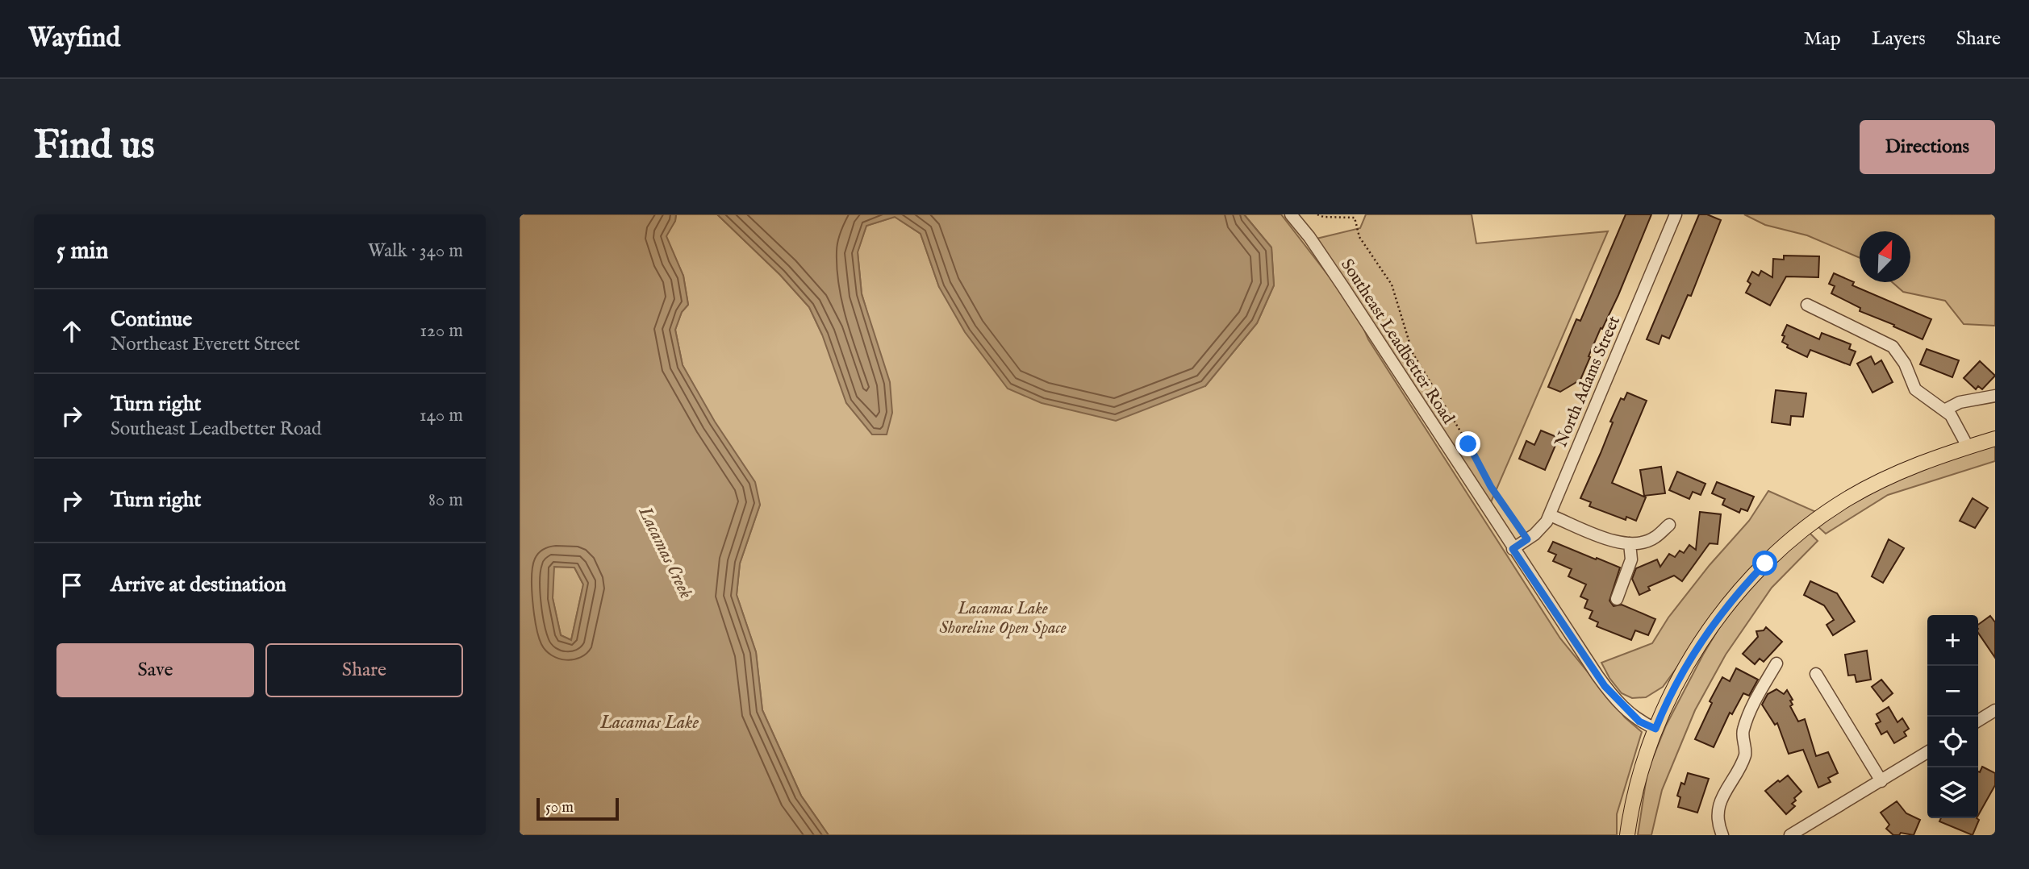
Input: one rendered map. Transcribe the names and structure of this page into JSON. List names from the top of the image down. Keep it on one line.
{"streets":{"street":["Southeast Leadbetter Road","North Adams Street"]},"crossings":[["Southeast Leadbetter Road","North Adams Street"]],"water":["Lacamas Creek","Lacamas Lake"],"parks":["Lacamas Lake Shoreline Open Space"],"scale_bar":"50 m","north":"top right","page":{"header":"Wayfind","nav":["Map","Layers","Share"],"buttons":["Directions",["Save","Share"]],"title":"Find us","heading":["5 min","Walk · 340 m"],"list":[["Continue","Northeast Everett Street","120 m"],["Turn right","Southeast Leadbetter Road","140 m"],["Turn right","80 m"],"Arrive at destination"],"map_buttons":["+","−"],"scale":"50 m"}}
